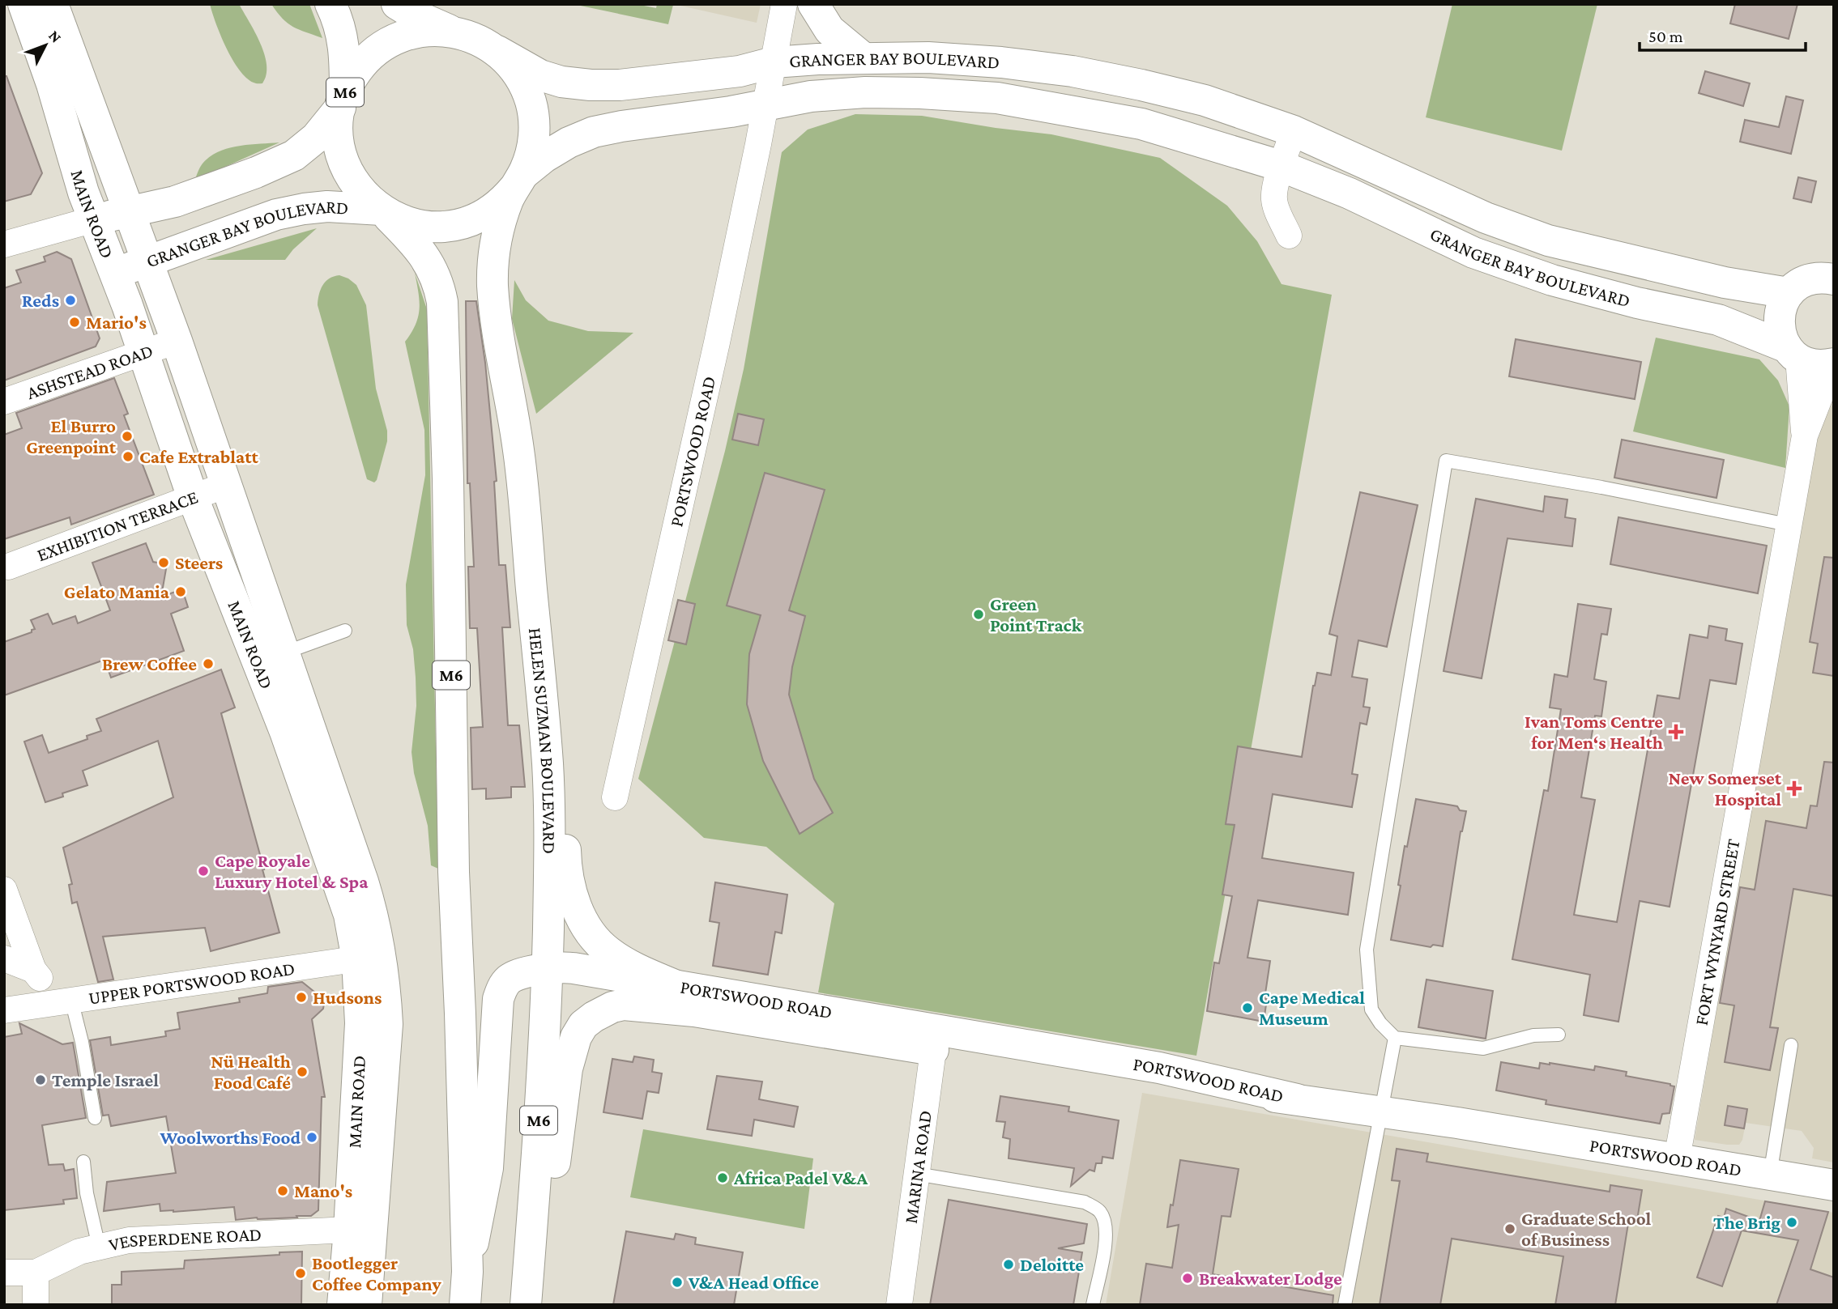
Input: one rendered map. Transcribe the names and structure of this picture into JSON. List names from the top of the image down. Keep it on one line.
{"streets":{"main road":["GRANGER BAY BOULEVARD","M6","MAIN ROAD","PORTSWOOD ROAD","HELEN SUZMAN BOULEVARD"],"street":["ASHSTEAD ROAD","EXHIBITION TERRACE","FORT WYNYARD STREET","UPPER PORTSWOOD ROAD","MARINA ROAD","VESPERDENE ROAD"]},"crossings":[["GRANGER BAY BOULEVARD","MAIN ROAD"],["GRANGER BAY BOULEVARD","PORTSWOOD ROAD"],["GRANGER BAY BOULEVARD","HELEN SUZMAN BOULEVARD"],["GRANGER BAY BOULEVARD","FORT WYNYARD STREET"],["MAIN ROAD","ASHSTEAD ROAD"],["MAIN ROAD","EXHIBITION TERRACE"],["MAIN ROAD","UPPER PORTSWOOD ROAD"],["MAIN ROAD","VESPERDENE ROAD"],["PORTSWOOD ROAD","HELEN SUZMAN BOULEVARD"],["PORTSWOOD ROAD","FORT WYNYARD STREET"],["PORTSWOOD ROAD","MARINA ROAD"]],"places":{"other":["Reds","Mario's","El Burro Greenpoint","Cafe Extrablatt","Steers","Gelato Mania","Green Point Track","Brew Coffee","Cape Royale Luxury Hotel & Spa","Hudsons","Cape Medical Museum","Nü Health Food Café","Temple Israel","Woolworths Food","Africa Padel V&A","Mano's","The Brig","Graduate School of Business","Deloitte","Bootlegger Coffee Company","Breakwater Lodge","V&A Head Office"],"health":["Ivan Toms Centre for Men‘s Health","New Somerset Hospital"]},"scale_bar":"50 m","north":"top right"}
